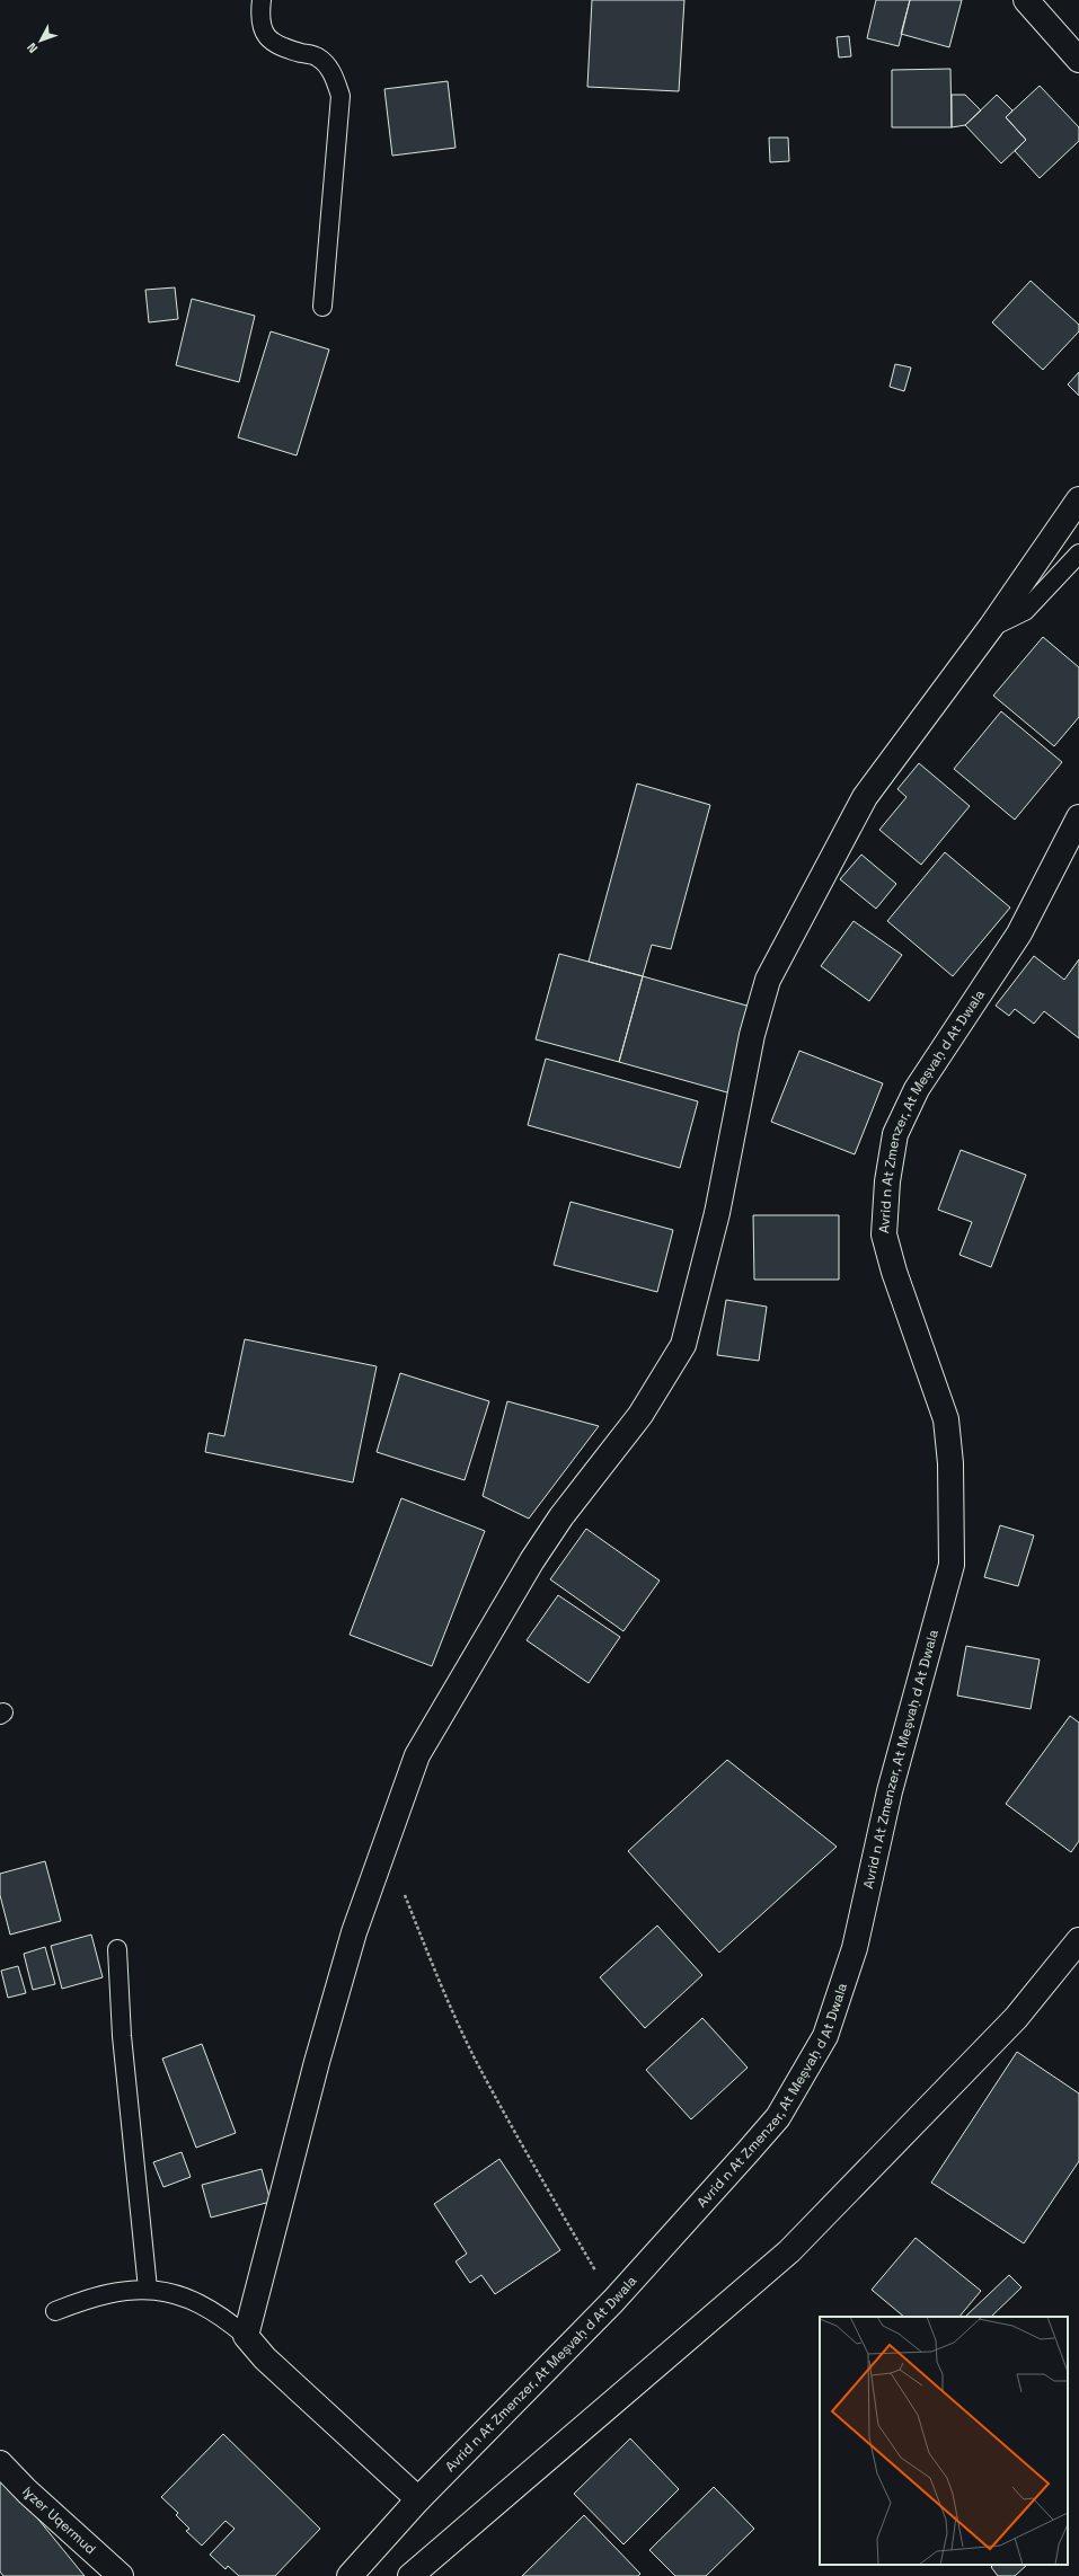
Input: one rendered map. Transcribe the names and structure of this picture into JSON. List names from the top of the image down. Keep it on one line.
{"streets":{"main road":["Avrid n At Zmenzer, At Meṣvaḥ d At Dwala","Iɣzer Uqermud"]},"north":"bottom left"}
